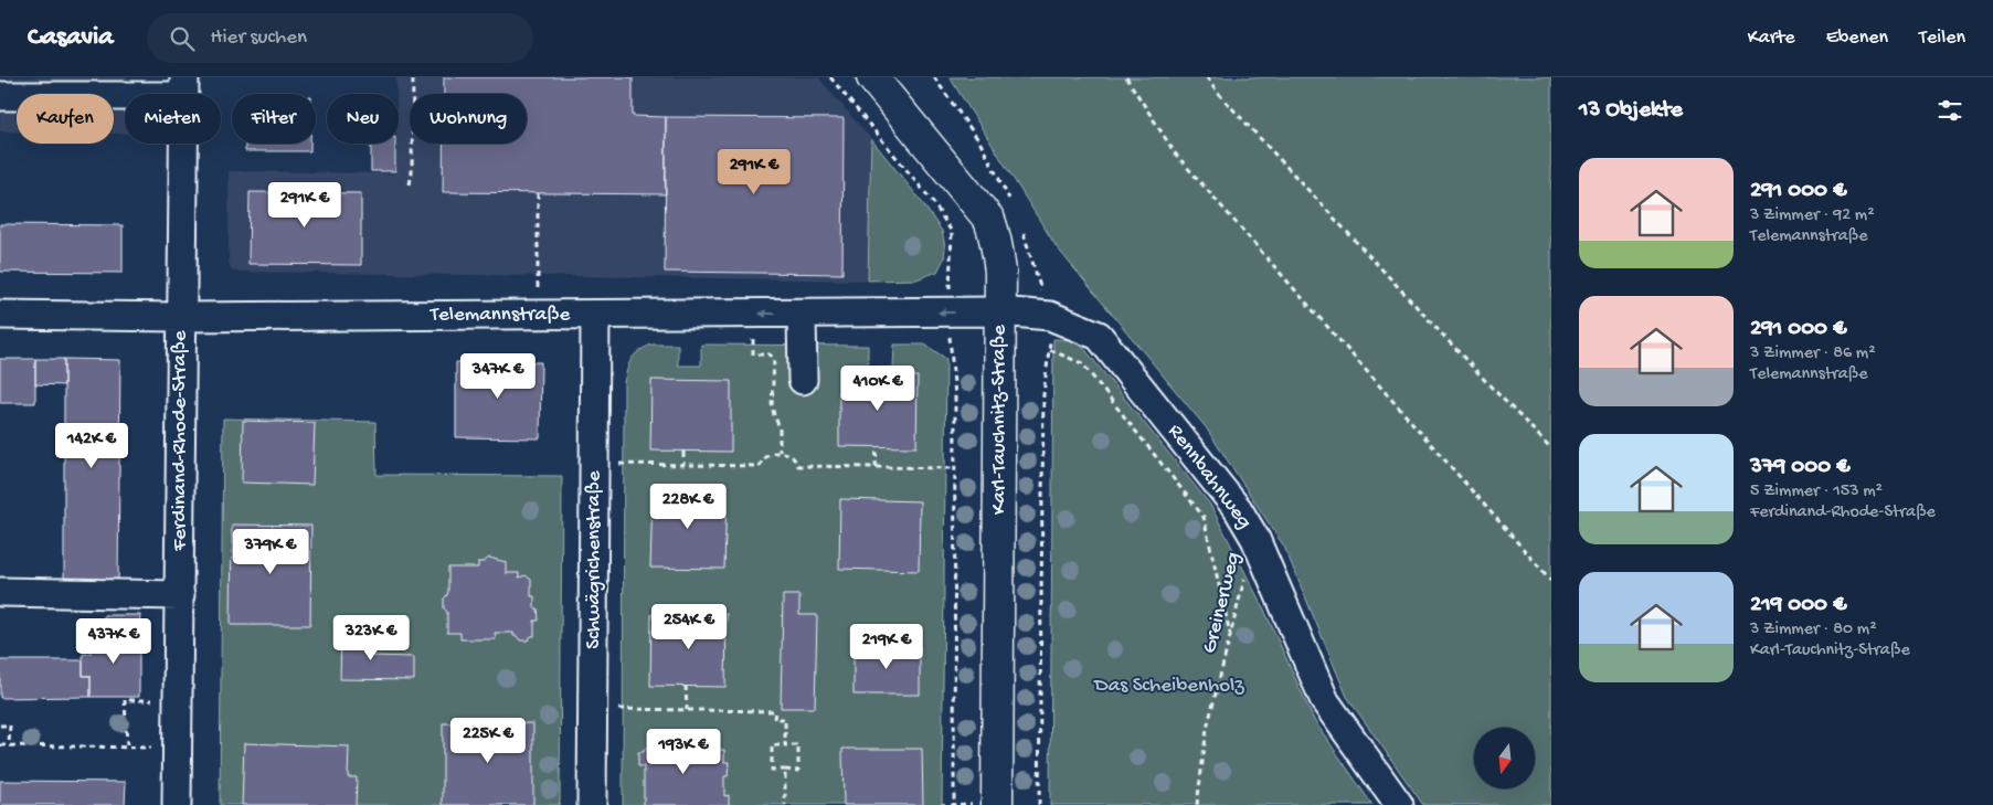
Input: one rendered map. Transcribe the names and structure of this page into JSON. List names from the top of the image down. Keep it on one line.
{"streets":{"main road":["Karl-Tauchnitz-Straße"],"street":["Telemannstraße","Ferdinand-Rhode-Straße","Rennbahnweg","Schwägrichenstraße"],"path":["Greinerweg"]},"crossings":[["Telemannstraße","Karl-Tauchnitz-Straße"],["Telemannstraße","Ferdinand-Rhode-Straße"],["Telemannstraße","Rennbahnweg"],["Telemannstraße","Schwägrichenstraße"],["Karl-Tauchnitz-Straße","Rennbahnweg"],["Rennbahnweg","Greinerweg"]],"parks":["Das Scheibenholz"],"north":"bottom","page":{"header":"Casavia","search":"Hier suchen","nav":["Karte","Ebenen","Teilen"],"heading":"13 Objekte","chip":["Kaufen","Mieten","Filter","Neu","Wohnung"],"list":[{"name":"291 000 €","note":"3 Zimmer · 92 m² · Telemannstraße"},{"name":"291 000 €","note":"3 Zimmer · 86 m² · Telemannstraße"},{"name":"379 000 €","note":"5 Zimmer · 153 m² · Ferdinand-Rhode-Straße"},{"name":"219 000 €","note":"3 Zimmer · 80 m² · Karl-Tauchnitz-Straße"}],"price":["291K €","291K €","347K €","410K €","142K €","228K €","379K €","254K €","323K €","437K €","219K €","225K €","193K €"]}}
